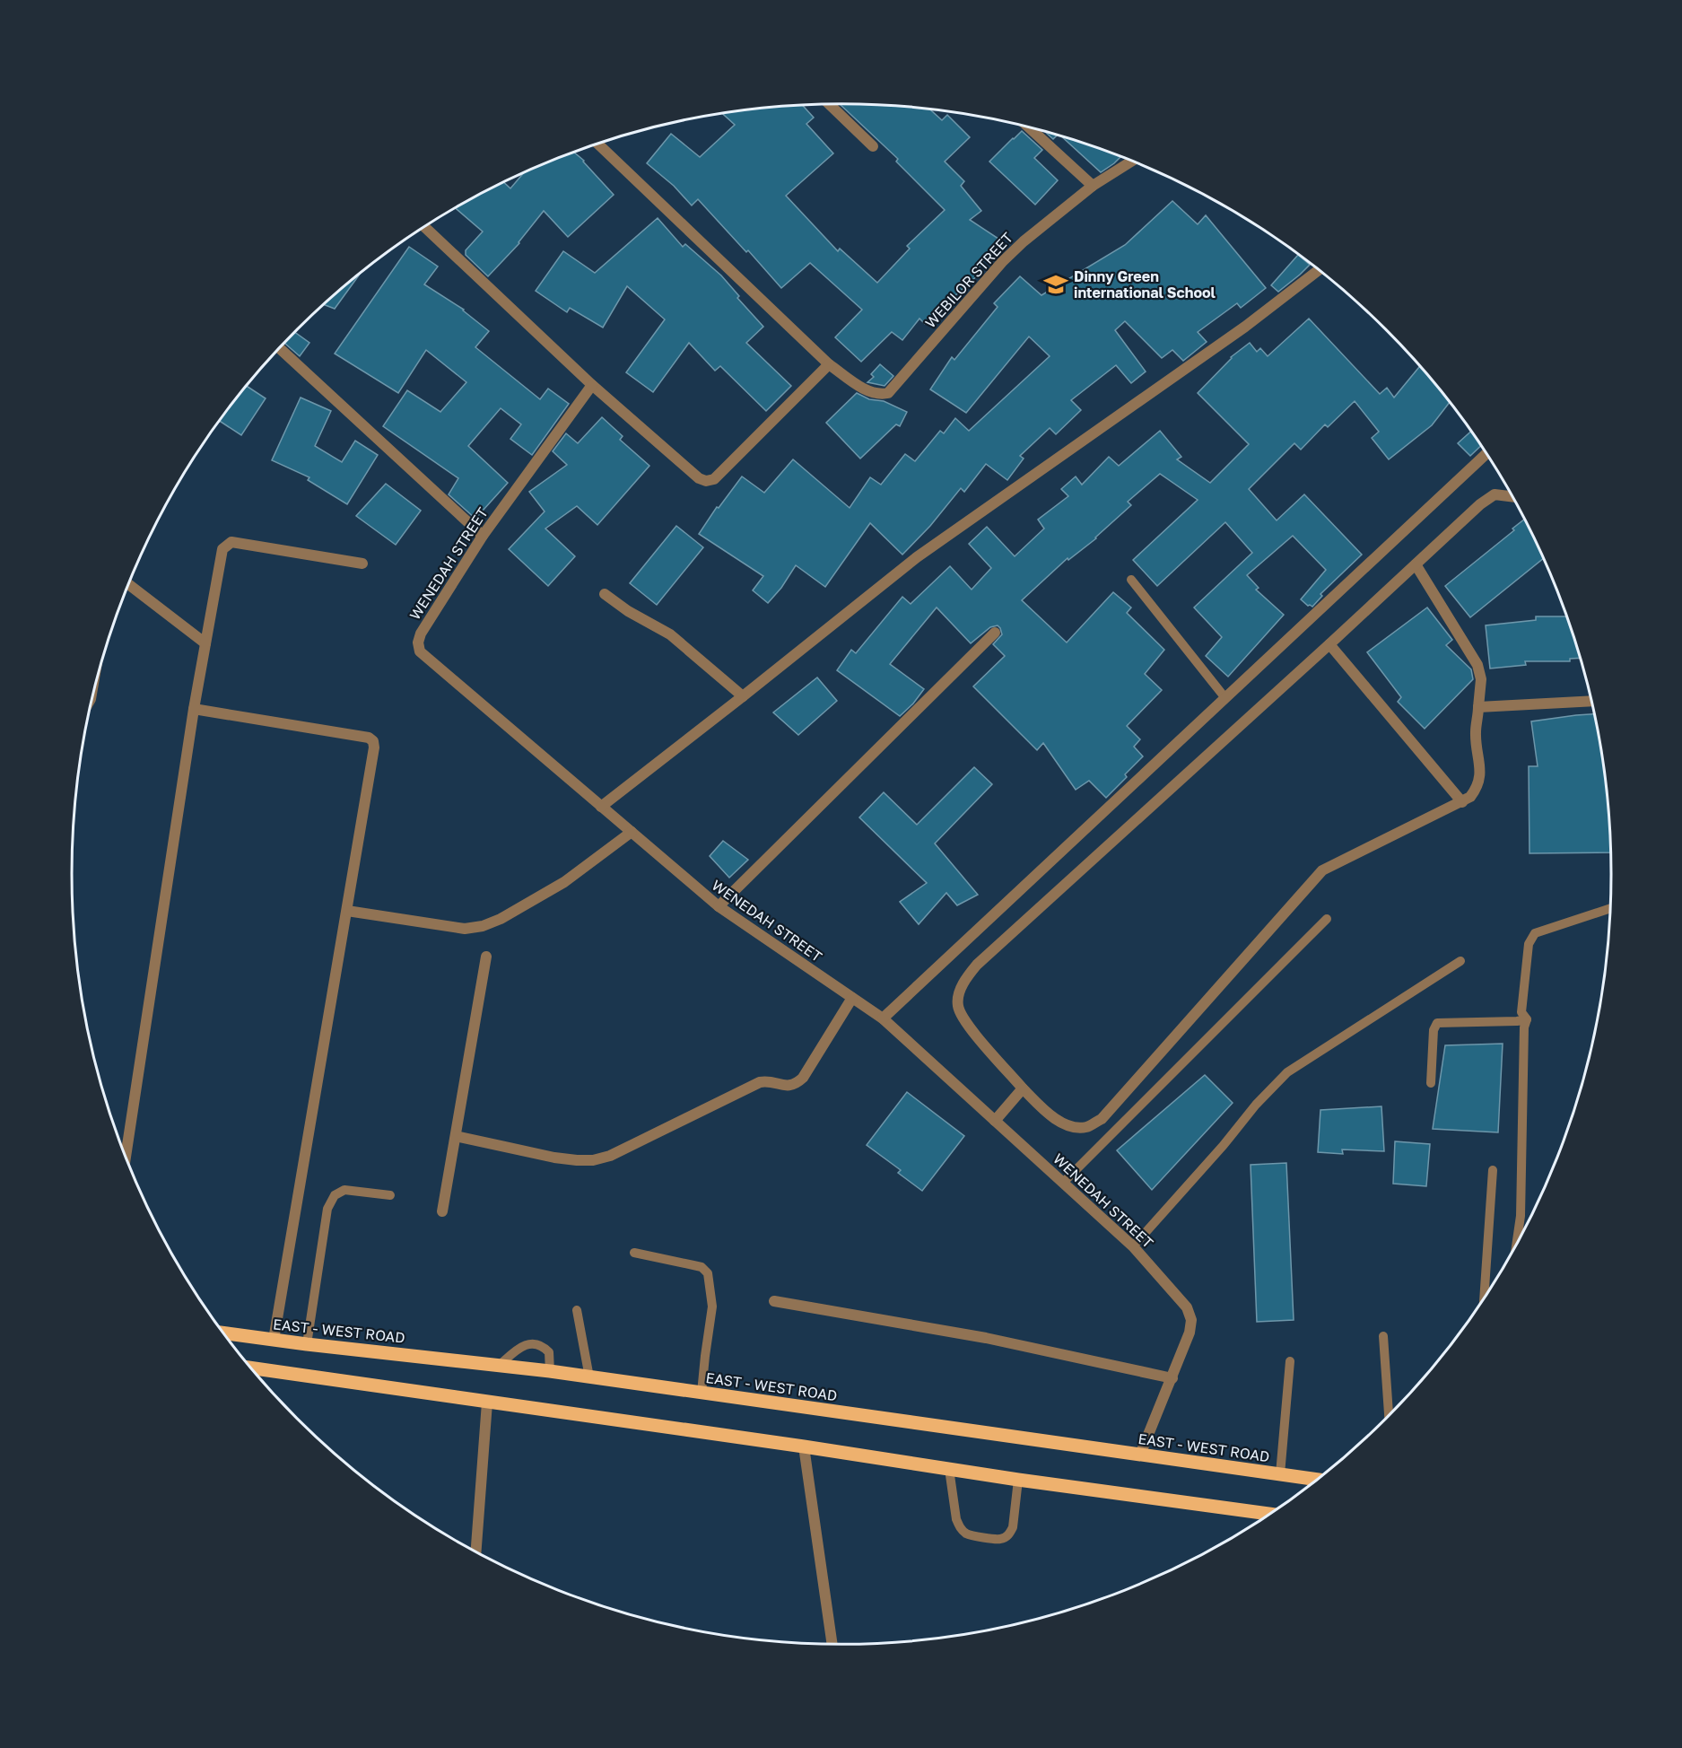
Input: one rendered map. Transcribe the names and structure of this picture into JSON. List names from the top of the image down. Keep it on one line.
{"streets":{"main road":["EAST - WEST ROAD"],"street":["WEBILOR STREET","WENEDAH STREET"]},"crossings":[["WENEDAH STREET","EAST - WEST ROAD"]],"places":{"school or university":["Dinny Green international School"]}}
